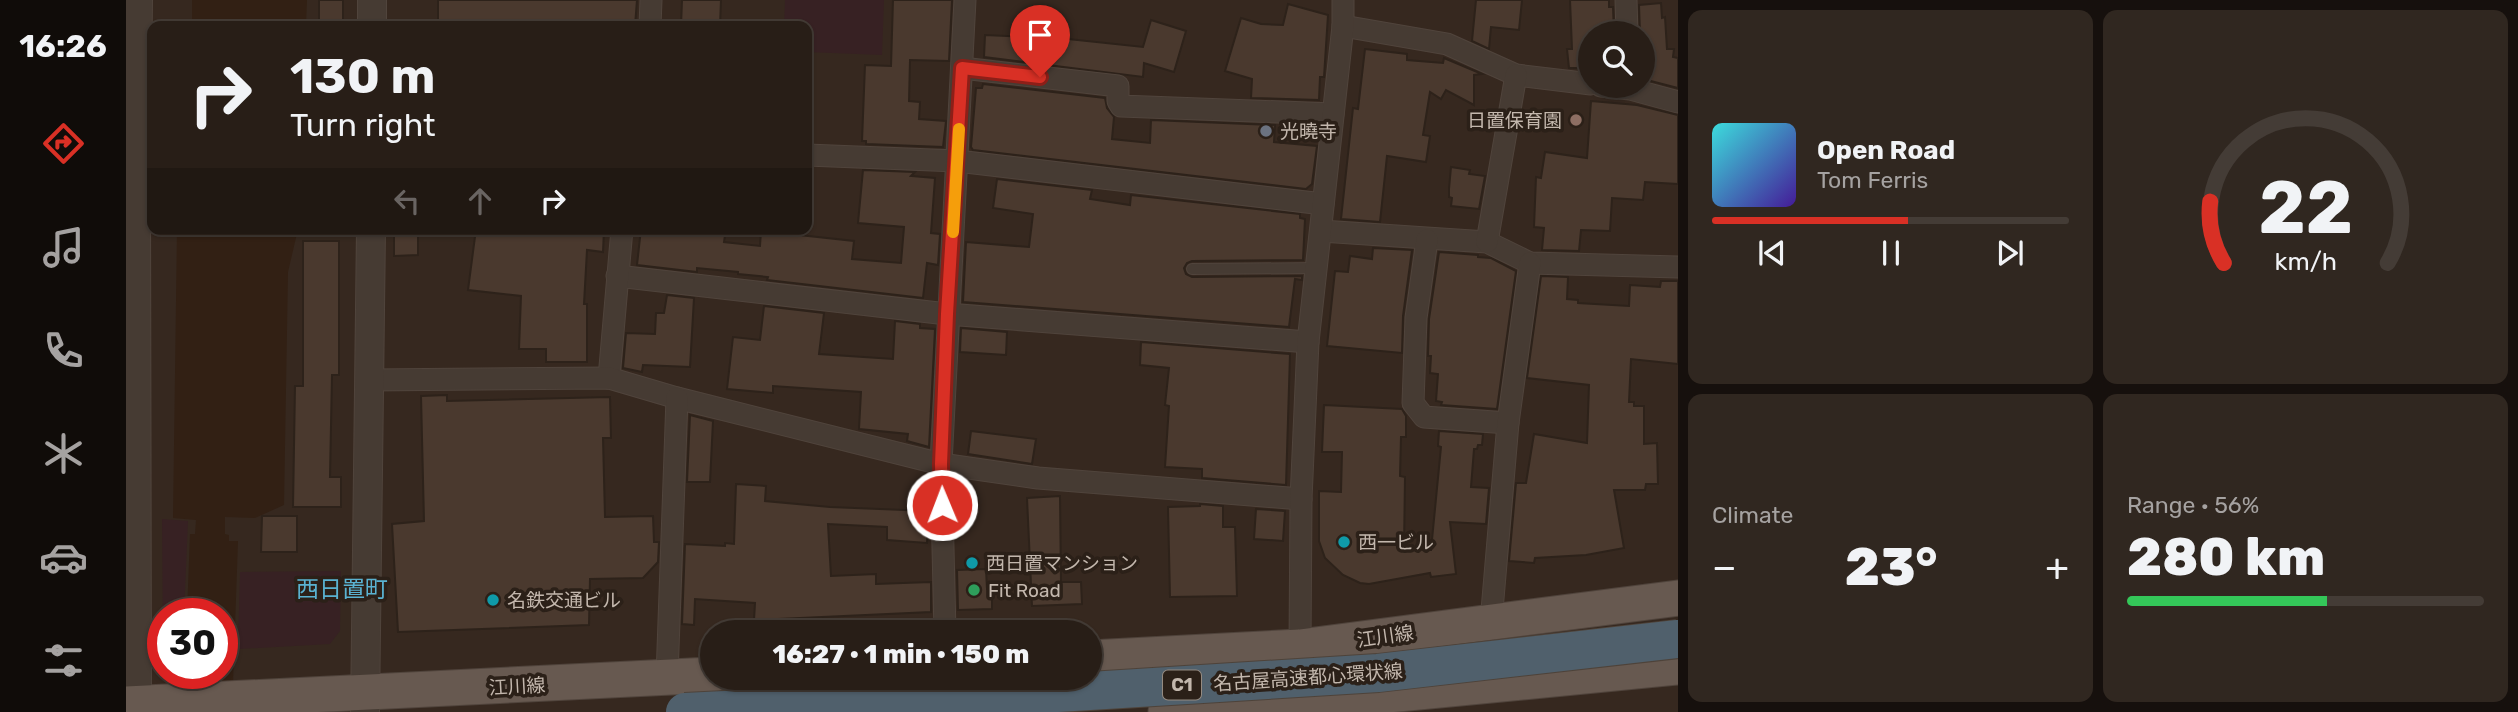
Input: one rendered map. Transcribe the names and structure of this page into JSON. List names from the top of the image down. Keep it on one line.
{"streets":{"highway":["名古屋高速都心環状線","C1"],"main road":["江川線"]},"districts":["西日置町"],"places":["日置保育園","光曉寺","西一ビル","西日置マンション","Fit Road","名鉄交通ビル"],"page":{"tabs":"16:26","turn":["130 m","Turn right"],"song":["Open Road","Tom Ferris"],"tile":["Climate",["Range · 56%","280 km"]],"heat":["−","23°","+"],"limit":"30","trip":"16:27 · 1 min · 150 m","gauge":["22","km/h"]}}
